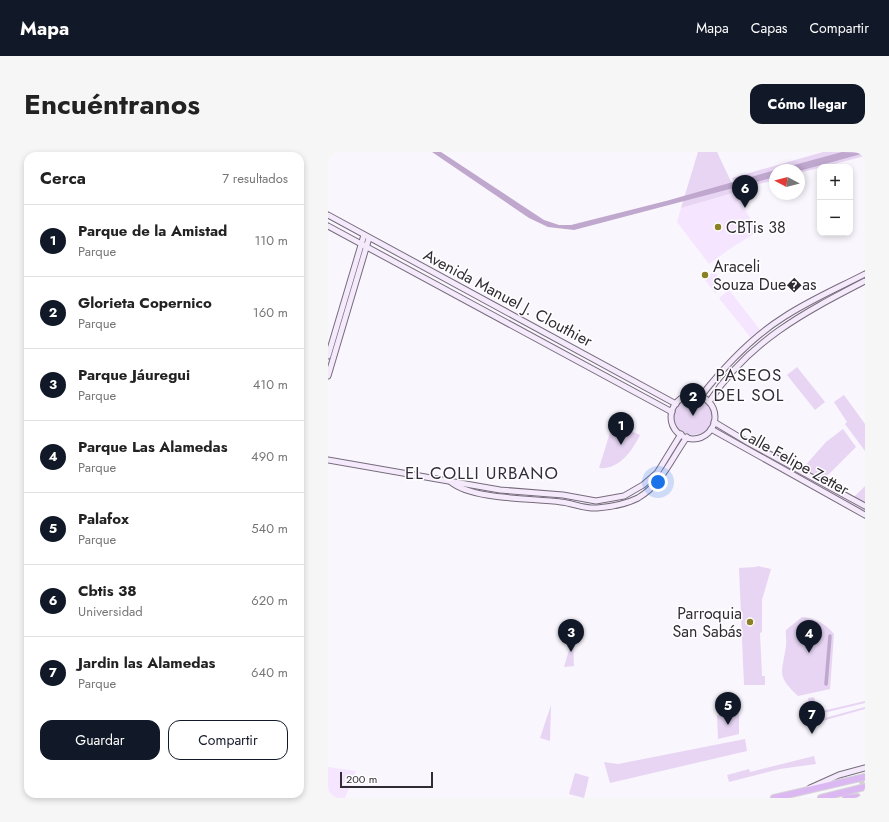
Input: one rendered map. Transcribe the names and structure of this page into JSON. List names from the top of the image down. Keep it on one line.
{"streets":{"main road":["Avenida Manuel J. Clouthier","Calle Felipe Zetter"]},"crossings":[["Avenida Manuel J. Clouthier","Calle Felipe Zetter"]],"districts":["PASEOS DEL SOL","EL COLLI URBANO"],"places":["CBTis 38","Araceli Souza Due�as","Parroquia San Sabás"],"scale_bar":"200 m","north":"left","page":{"header":"Mapa","nav":["Mapa","Capas","Compartir"],"title":"Encuéntranos","buttons":["Cómo llegar",["Guardar","Compartir"]],"heading":["Cerca","7 resultados"],"map_buttons":["+","−"],"pins":["6","2","1","3","4","5","7"],"list":[{"mark":"1","name":"Parque de la Amistad","note":"Parque","value":"110 m"},{"mark":"2","name":"Glorieta Copernico","note":"Parque","value":"160 m"},{"mark":"3","name":"Parque Jáuregui","note":"Parque","value":"410 m"},{"mark":"4","name":"Parque Las Alamedas","note":"Parque","value":"490 m"},{"mark":"5","name":"Palafox","note":"Parque","value":"540 m"},{"mark":"6","name":"Cbtis 38","note":"Universidad","value":"620 m"},{"mark":"7","name":"Jardin las Alamedas","note":"Parque","value":"640 m"}],"scale":"200 m"}}
